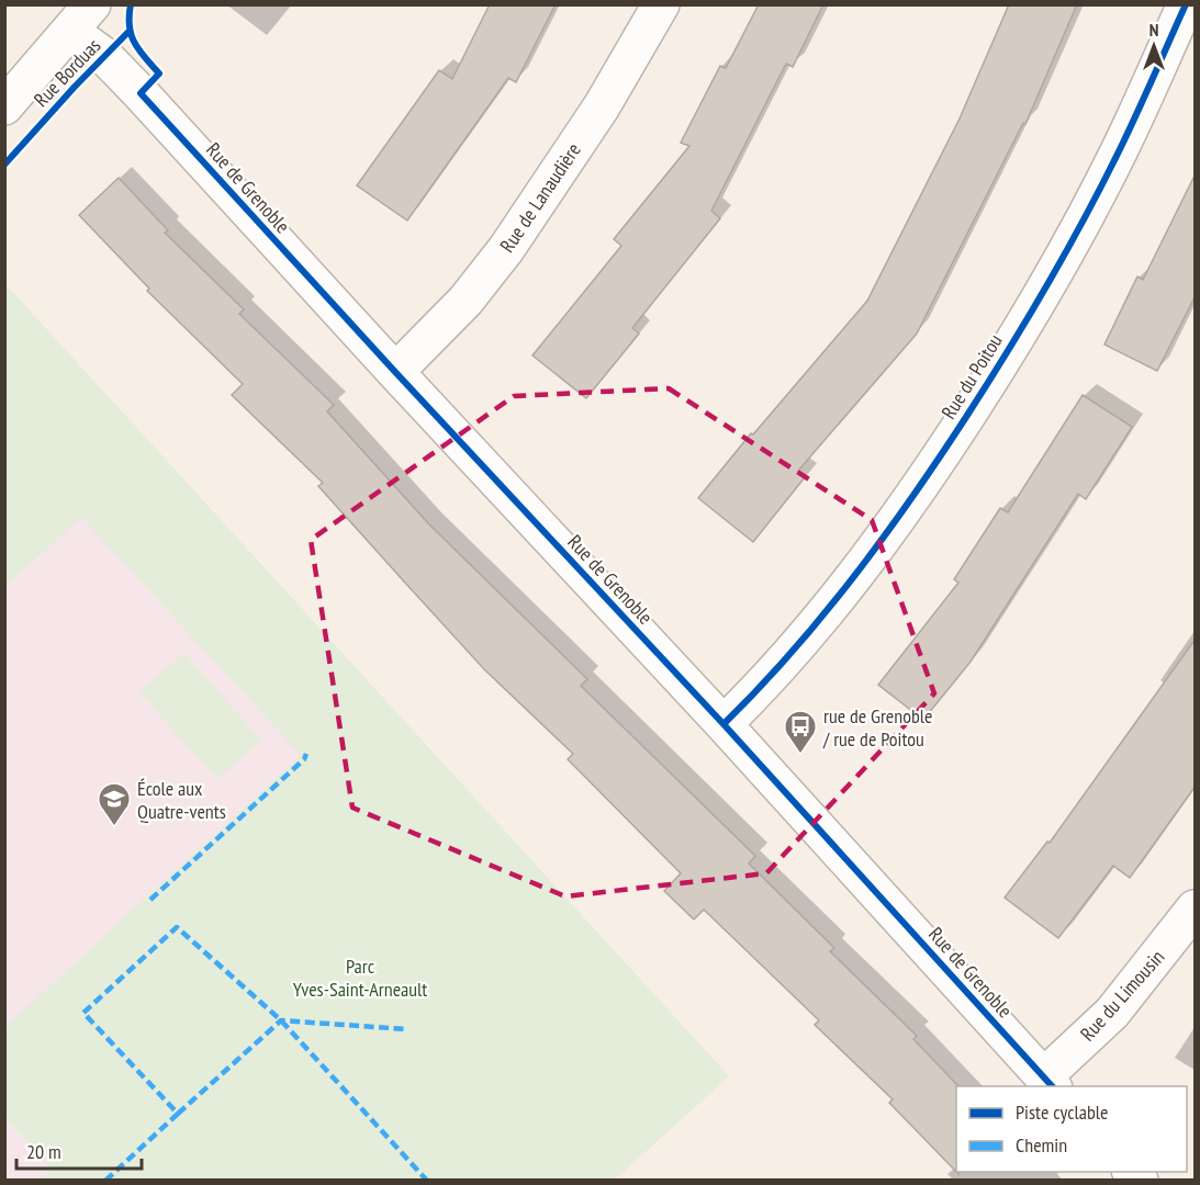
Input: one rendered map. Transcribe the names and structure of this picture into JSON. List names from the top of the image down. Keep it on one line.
{"streets":{"street":["Rue Borduas","Rue de Grenoble","Rue de Lanaudière","Rue du Poitou","Rue du Limousin"]},"crossings":[["Rue Borduas","Rue de Grenoble"],["Rue de Grenoble","Rue de Lanaudière"],["Rue de Grenoble","Rue du Poitou"],["Rue de Grenoble","Rue du Limousin"]],"parks":["Parc Yves-Saint-Arneault"],"places":{"bus stop":["rue de Grenoble / rue de Poitou"],"school or university":["École aux Quatre-vents"]},"legend":["Piste cyclable","Chemin"],"scale_bar":"20 m","north":"top"}
